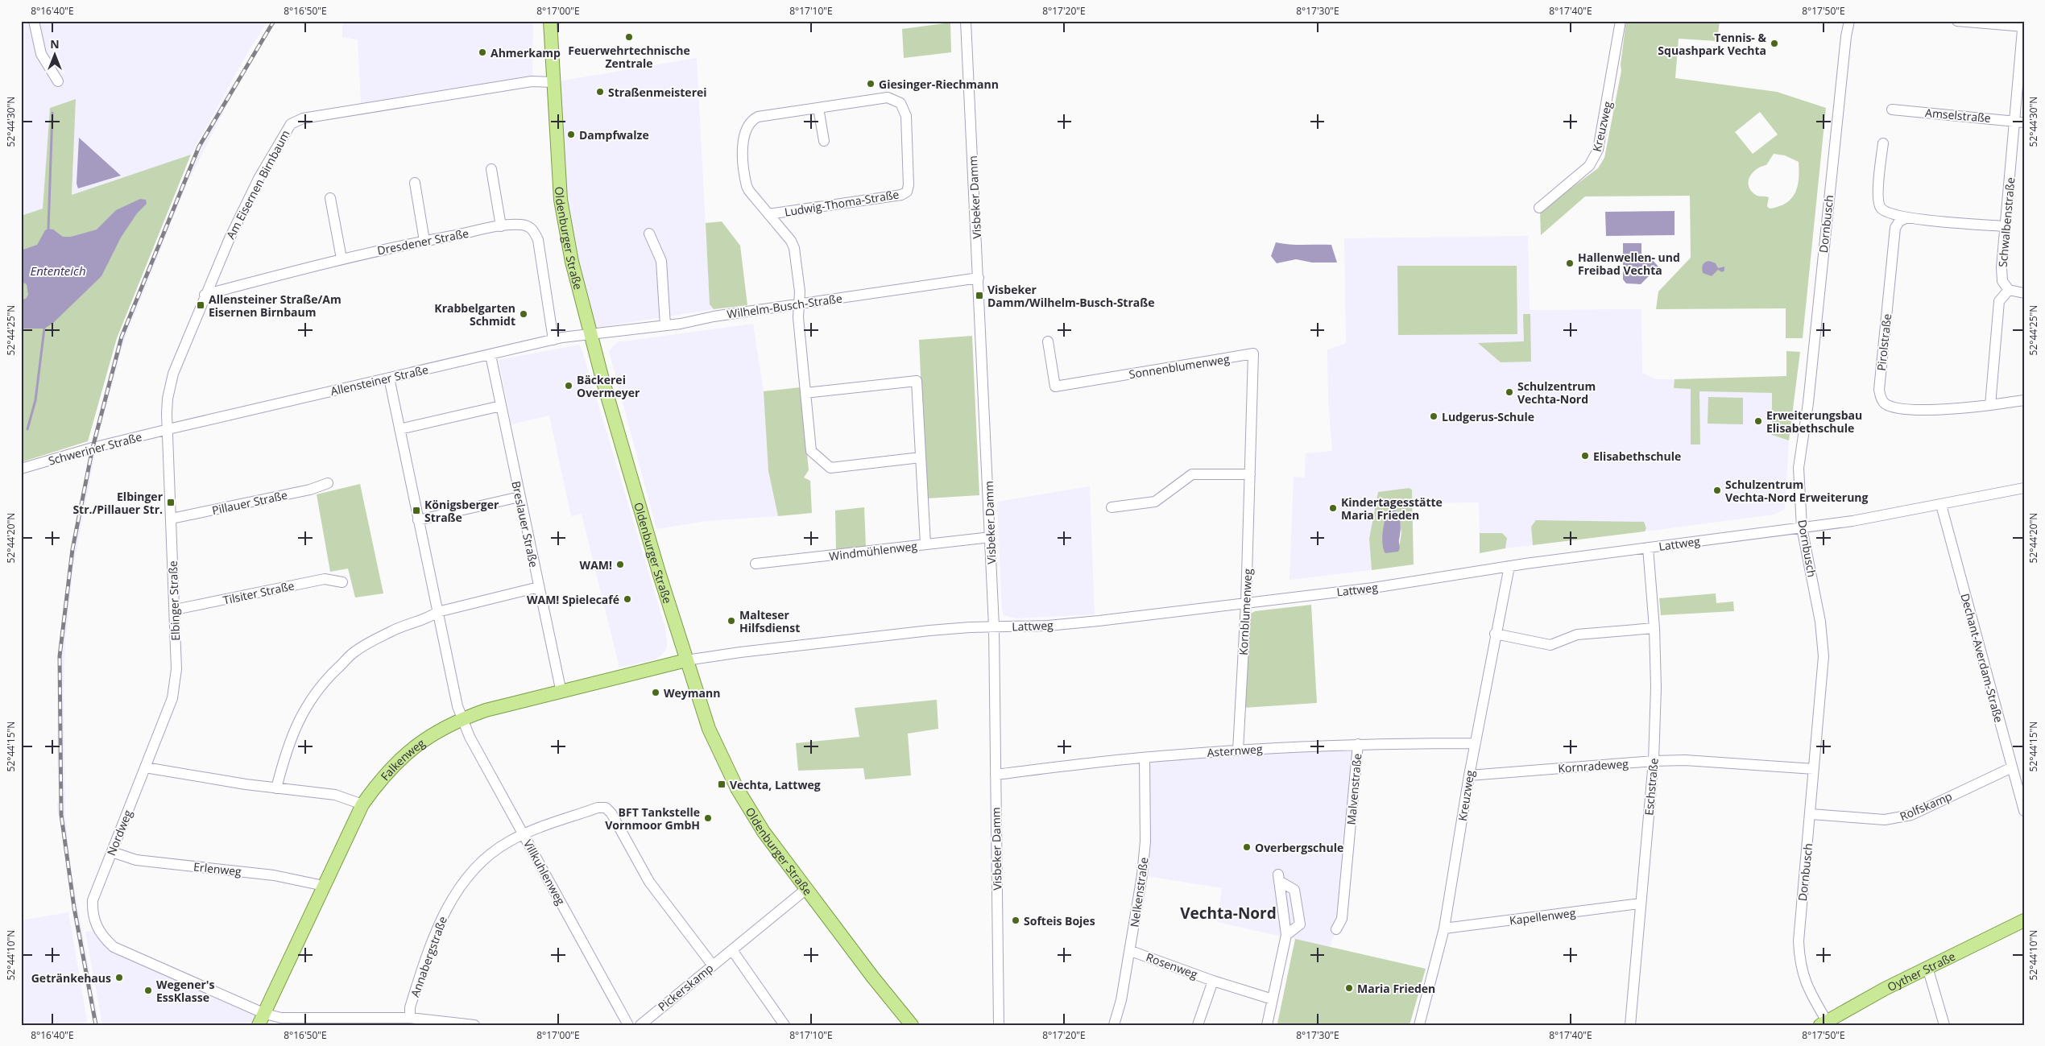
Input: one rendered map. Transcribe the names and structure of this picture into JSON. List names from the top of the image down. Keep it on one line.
{"streets":{"main road":["Oldenburger Straße","Falkenweg","Oyther Straße"],"street":["Amselstraße","Kreuzweg","Am Eisernen Birnbaum","Visbeker Damm","Ludwig-Thoma-Straße","Schwalbenstraße","Dornbusch","Dresdener Straße","Wilhelm-Busch-Straße","Pirolstraße","Sonnenblumenweg","Allensteiner Straße","Schweriner Straße","Pillauer Straße","Breslauer Straße","Lattweg","Windmühlenweg","Tilsiter Straße","Elbinger Straße","Kornblumenweg","Dechant-Averdam-Straße","Asternweg","Kornradeweg","Eschstraße","Malvenstraße","Rolfskamp","Nordweg","Erlenweg","Villkuhlenweg","Nelkenstraße","Kapellenweg","Annabergstraße","Rosenweg","Pickerskamp"]},"crossings":[["Amselstraße","Schwalbenstraße"],["Kreuzweg","Lattweg"],["Kreuzweg","Asternweg"],["Kreuzweg","Kornradeweg"],["Kreuzweg","Kapellenweg"],["Am Eisernen Birnbaum","Oldenburger Straße"],["Am Eisernen Birnbaum","Dresdener Straße"],["Am Eisernen Birnbaum","Allensteiner Straße"],["Am Eisernen Birnbaum","Schweriner Straße"],["Am Eisernen Birnbaum","Elbinger Straße"],["Visbeker Damm","Wilhelm-Busch-Straße"],["Visbeker Damm","Lattweg"],["Visbeker Damm","Windmühlenweg"],["Visbeker Damm","Asternweg"],["Ludwig-Thoma-Straße","Wilhelm-Busch-Straße"],["Dornbusch","Lattweg"],["Dornbusch","Kornradeweg"],["Dornbusch","Rolfskamp"],["Dornbusch","Oyther Straße"],["Oldenburger Straße","Wilhelm-Busch-Straße"],["Oldenburger Straße","Allensteiner Straße"],["Oldenburger Straße","Lattweg"],["Oldenburger Straße","Falkenweg"],["Oldenburger Straße","Pickerskamp"],["Dresdener Straße","Allensteiner Straße"],["Wilhelm-Busch-Straße","Allensteiner Straße"],["Sonnenblumenweg","Kornblumenweg"],["Allensteiner Straße","Schweriner Straße"],["Allensteiner Straße","Breslauer Straße"],["Allensteiner Straße","Elbinger Straße"],["Schweriner Straße","Elbinger Straße"],["Pillauer Straße","Elbinger Straße"],["Breslauer Straße","Falkenweg"],["Lattweg","Kornblumenweg"],["Lattweg","Dechant-Averdam-Straße"],["Lattweg","Falkenweg"],["Lattweg","Eschstraße"],["Tilsiter Straße","Elbinger Straße"],["Elbinger Straße","Nordweg"],["Kornblumenweg","Asternweg"],["Dechant-Averdam-Straße","Rolfskamp"],["Asternweg","Malvenstraße"],["Asternweg","Nelkenstraße"],["Falkenweg","Nordweg"],["Falkenweg","Erlenweg"],["Falkenweg","Villkuhlenweg"],["Kornradeweg","Eschstraße"],["Eschstraße","Kapellenweg"],["Nordweg","Erlenweg"],["Nordweg","Annabergstraße"],["Villkuhlenweg","Annabergstraße"],["Nelkenstraße","Rosenweg"],["Annabergstraße","Pickerskamp"]],"districts":["Vechta-Nord"],"water":["Ententeich"],"places":{"other":["Feuerwehrtechnische Zentrale","Tennis- & Squashpark Vechta","Ahmerkamp","Giesinger-Riechmann","Straßenmeisterei","Dampfwalze","Hallenwellen- und Freibad Vechta","Krabbelgarten Schmidt","Bäckerei Overmeyer","Schulzentrum Vechta-Nord","Ludgerus-Schule","Erweiterungsbau Elisabethschule","Elisabethschule","Schulzentrum Vechta-Nord Erweiterung","Kindertagesstätte Maria Frieden","WAM!","WAM! Spielecafé","Malteser Hilfsdienst","Weymann","BFT Tankstelle Vornmoor GmbH","Overbergschule","Softeis Bojes","Getränkehaus","Maria Frieden","Wegener's EssKlasse"],"transit":["Visbeker Damm/Wilhelm-Busch-Straße","Allensteiner Straße/Am Eisernen Birnbaum","Elbinger Str./Pillauer Str.","Königsberger Straße","Vechta, Lattweg"]},"north":"top","coordinates":["8°16'40\"E","8°16'50\"E","8°17'00\"E","8°17'10\"E","8°17'20\"E","8°17'30\"E","8°17'40\"E","8°17'50\"E","52°44'30\"N","52°44'25\"N","52°44'20\"N","52°44'15\"N","52°44'10\"N"]}
